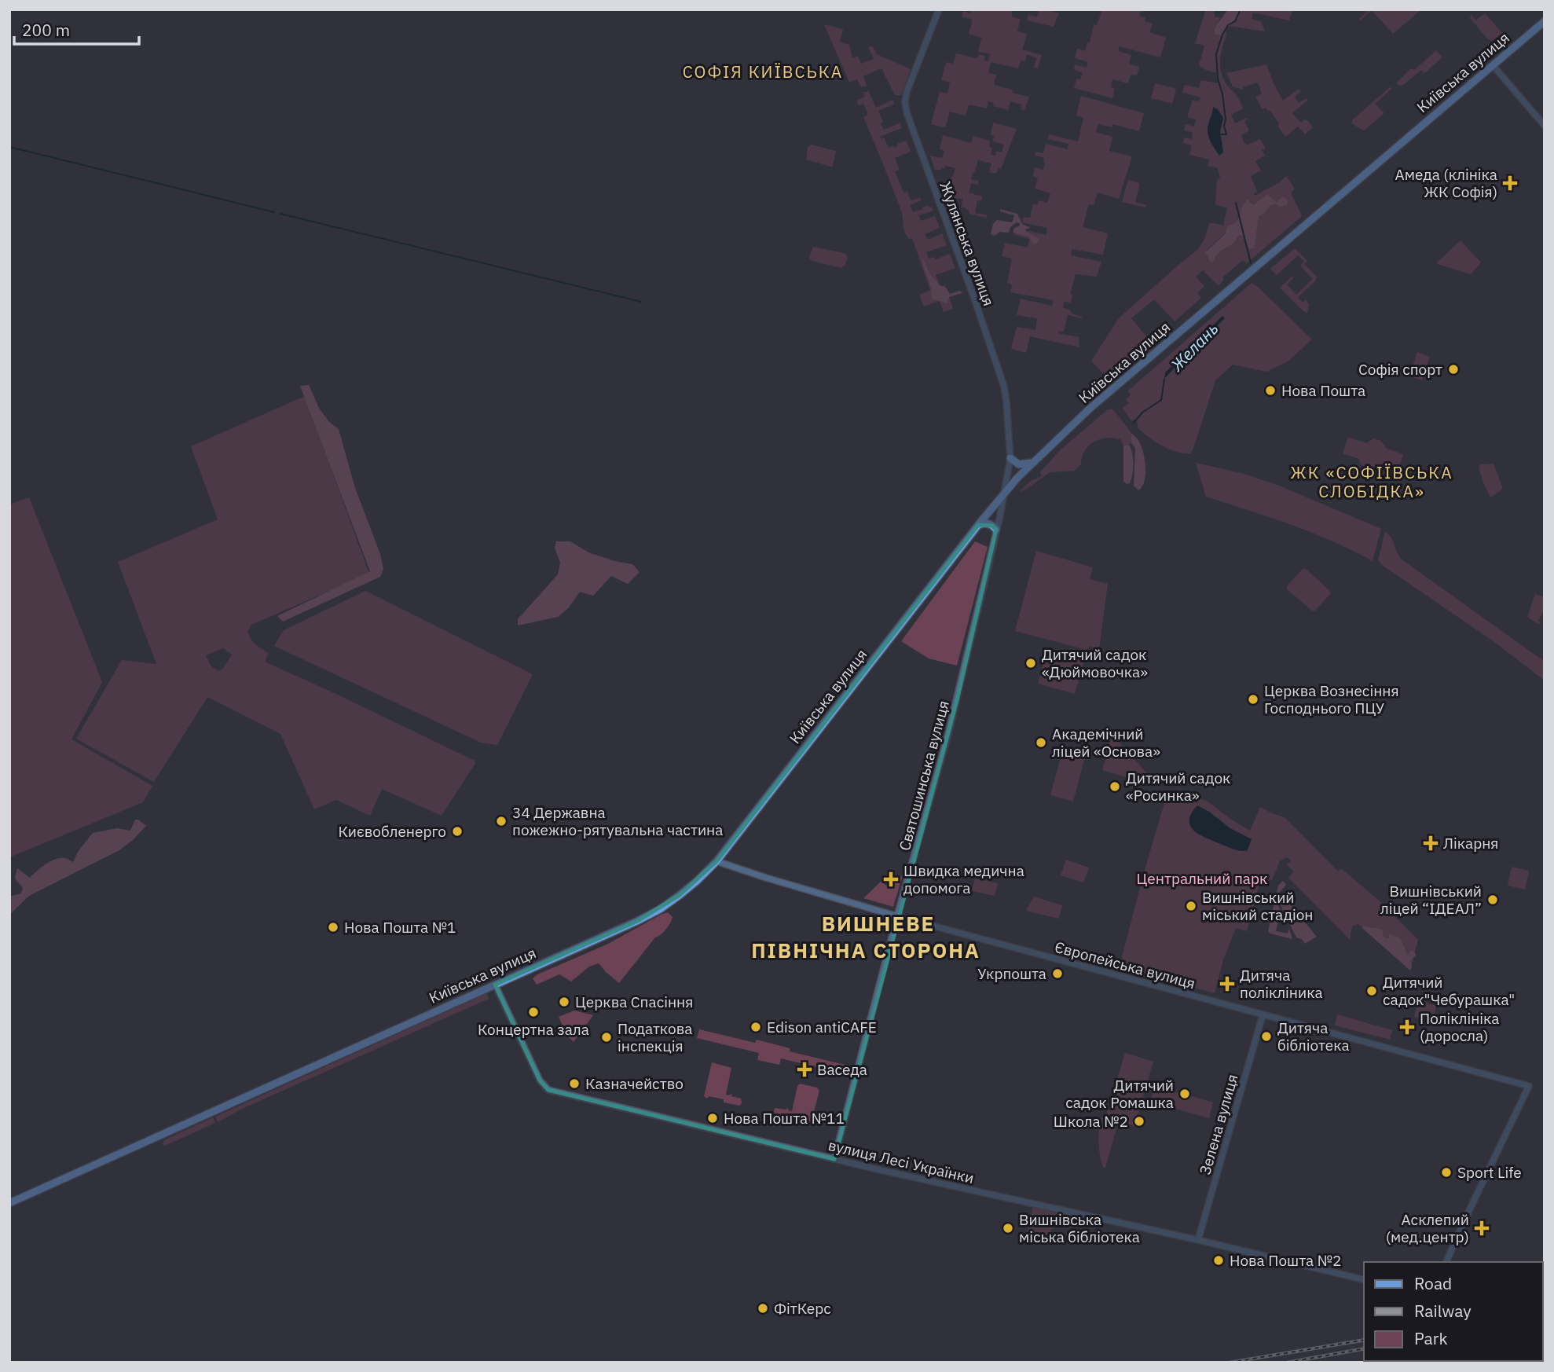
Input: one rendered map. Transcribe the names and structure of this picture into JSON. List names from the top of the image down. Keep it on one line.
{"streets":{"main road":["Київська вулиця"],"street":["Жулянська вулиця","Святошинська вулиця","Європейська вулиця","Зелена вулиця","вулиця Лесі Українки"]},"crossings":[["Київська вулиця","Жулянська вулиця"],["Київська вулиця","Святошинська вулиця"],["Київська вулиця","Європейська вулиця"],["Київська вулиця","вулиця Лесі Українки"],["Жулянська вулиця","Святошинська вулиця"],["Святошинська вулиця","Європейська вулиця"],["Святошинська вулиця","вулиця Лесі Українки"],["Європейська вулиця","Зелена вулиця"],["Зелена вулиця","вулиця Лесі Українки"]],"districts":["СОФІЯ КИЇВСЬКА","ЖК «СОФІЇВСЬКА СЛОБІДКА»","ВИШНЕВЕ","ПІВНІЧНА СТОРОНА"],"water":["Желань"],"parks":["Центральний парк"],"places":{"health":["Амеда (клініка ЖК Софія)","Лікарня","Швидка медична допомога","Дитяча полікліника","Поліклініка (доросла)","Васеда","Асклепий (мед.центр)"],"other":["Софія спорт","Нова Пошта","Дитячий садок «Дюймовочка»","Церква Вознесіння Господнього ПЦУ","Академічний ліцей «Основа»","Дитячий садок «Росинка»","34 Державна пожежно-рятувальна частина","Києвобленерго","Вишнівський ліцей “ІДЕАЛ”","Вишнівський міський стадіон","Нова Пошта №1","Укрпошта","Дитячий садок\"Чебурашка\"","Церква Спасіння","Концертна зала","Edison antiCAFE","Дитяча бібліотека","Податкова інспекція","Казначейство","Дитячий садок Ромашка","Нова Пошта №11","Школа №2","Sport Life","Вишнівська міська бібліотека","Нова Пошта №2","ФітКерс"]},"legend":["Road","Railway","Park"],"scale_bar":"200 m"}
